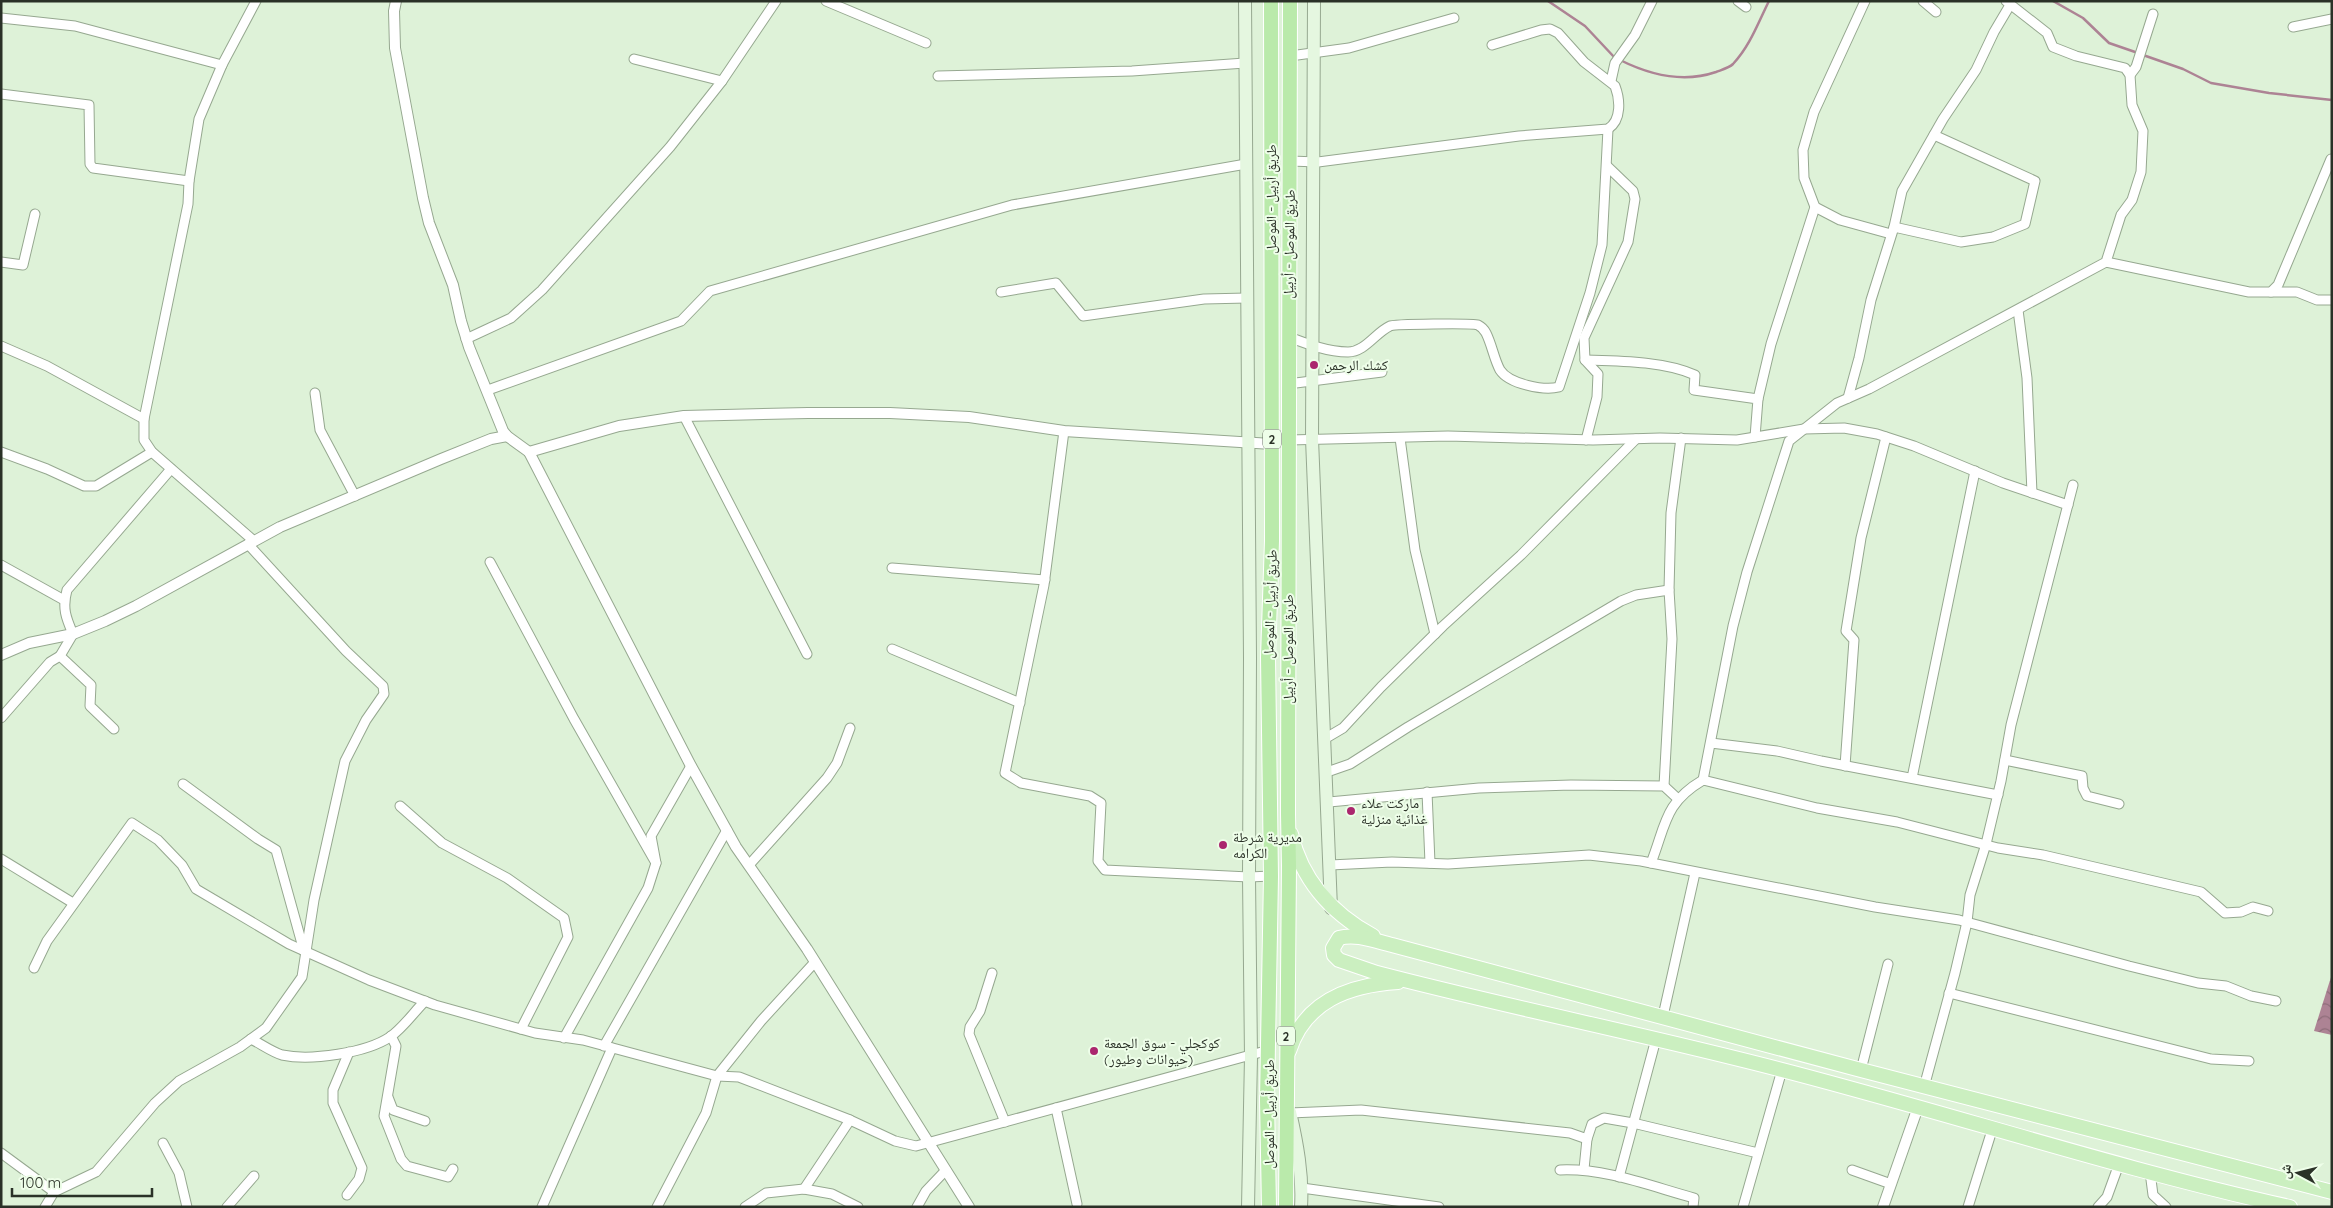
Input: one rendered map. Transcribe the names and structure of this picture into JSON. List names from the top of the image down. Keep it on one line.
{"streets":{"highway":["طريق أربيل - الموصل","طريق الموصل - أربيل","2"]},"places":["كشك الرحمن","ماركت علاء غذائية منزلية","مديرية شرطة الكرامه","كوكجلي - سوق الجمعة (حيوانات وطيور)"],"scale_bar":"100 m","north":"left"}
